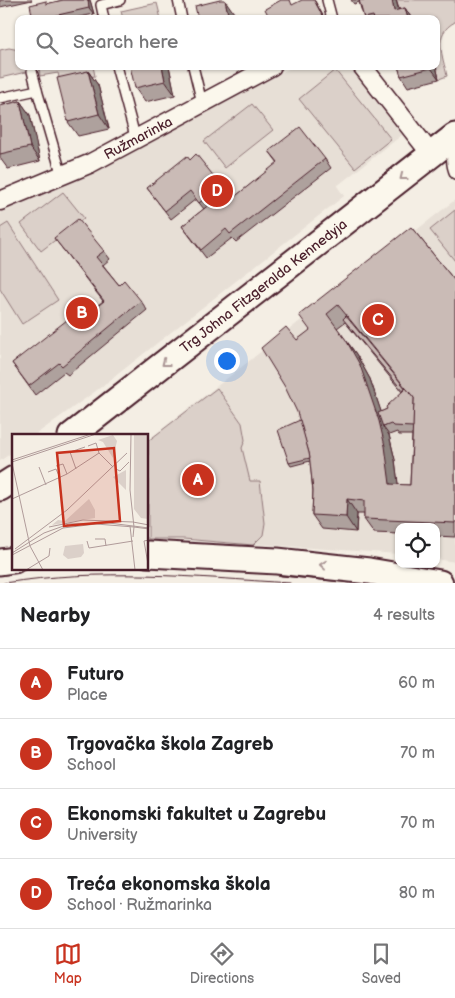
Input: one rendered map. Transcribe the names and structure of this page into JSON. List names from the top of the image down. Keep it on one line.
{"streets":{"main road":["Trg Johna Fitzgeralda Kennedyja"],"street":["Ružmarinka"]},"one_way":["Trg Johna Fitzgeralda Kennedyja"],"page":{"search":"Search here","pins":["D","B","C","A"],"heading":["Nearby","4 results"],"list":[{"mark":"A","name":"Futuro","note":"Place","value":"60 m"},{"mark":"B","name":"Trgovačka škola Zagreb","note":"School","value":"70 m"},{"mark":"C","name":"Ekonomski fakultet u Zagrebu","note":"University","value":"70 m"},{"mark":"D","name":"Treća ekonomska škola","note":"School · Ružmarinka","value":"80 m"}],"nav":["Map","Directions","Saved"]}}
